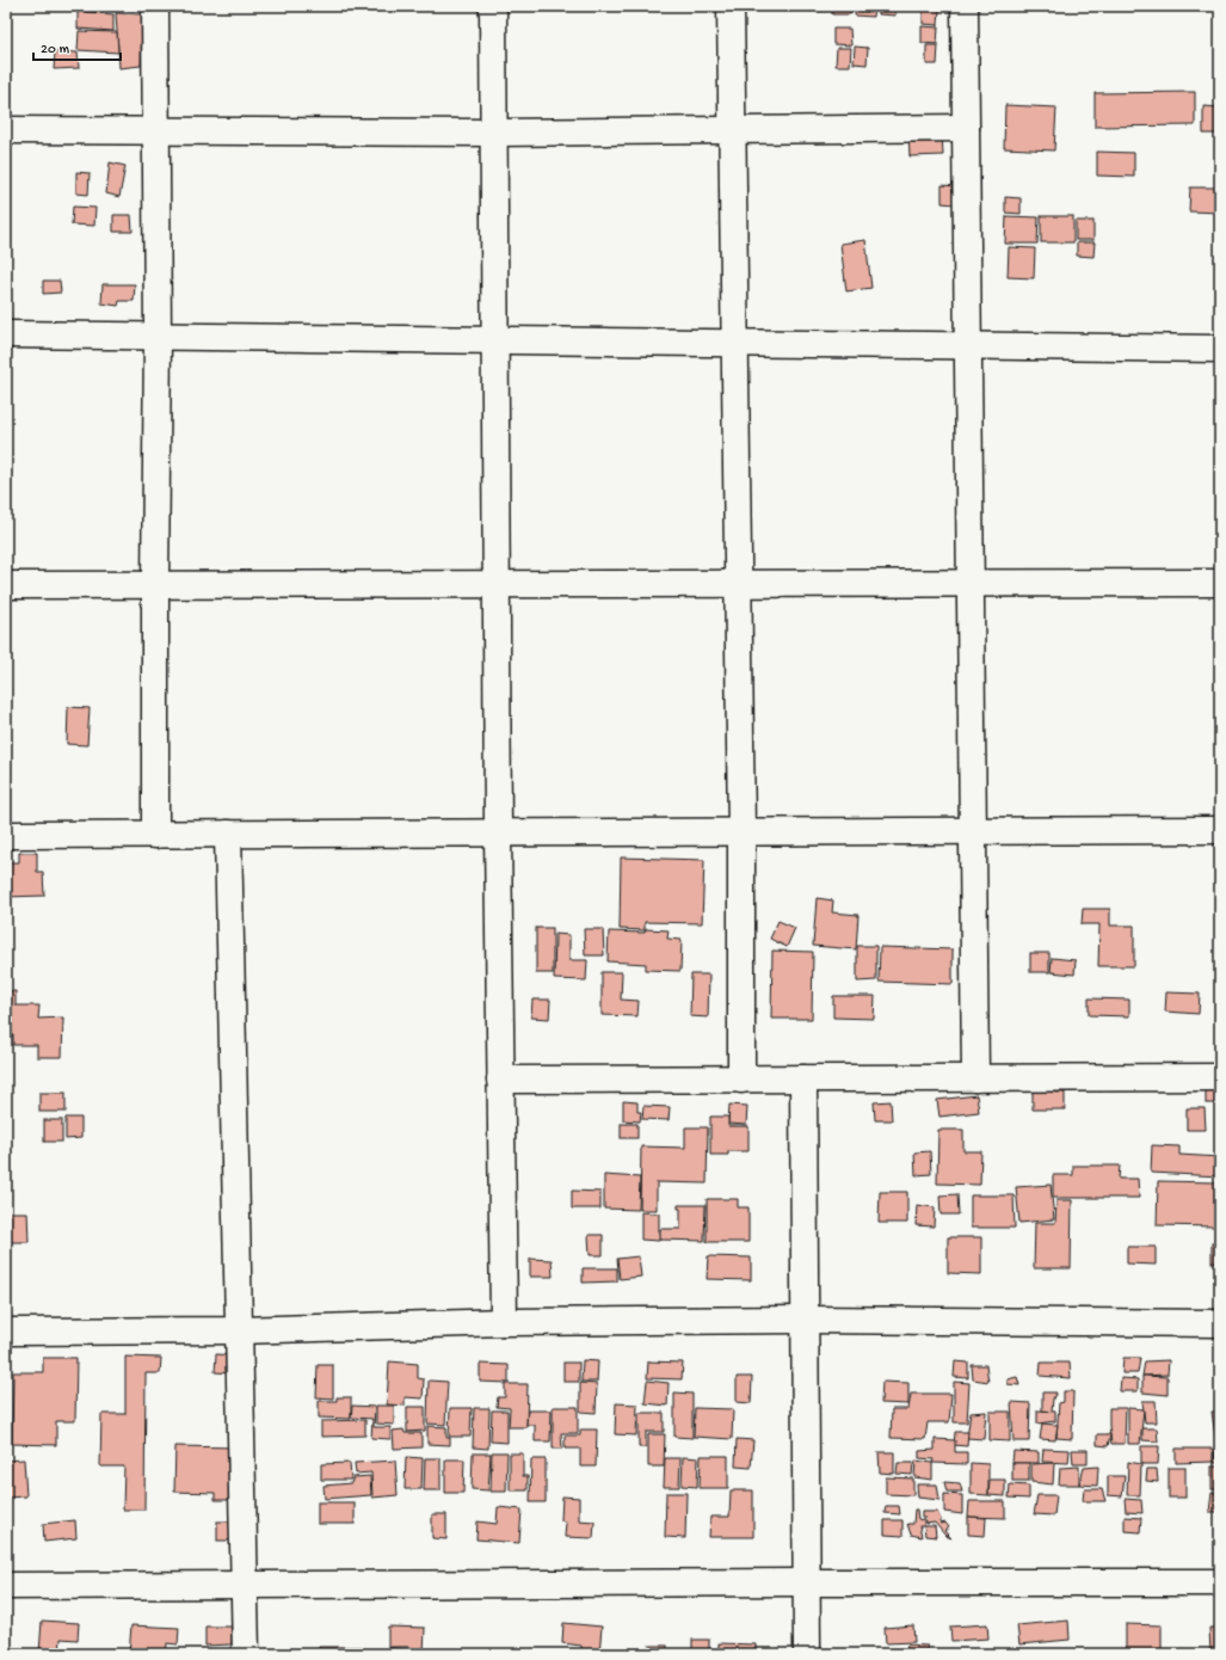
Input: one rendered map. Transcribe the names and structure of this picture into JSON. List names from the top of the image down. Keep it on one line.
{"scale_bar":"20 m"}
